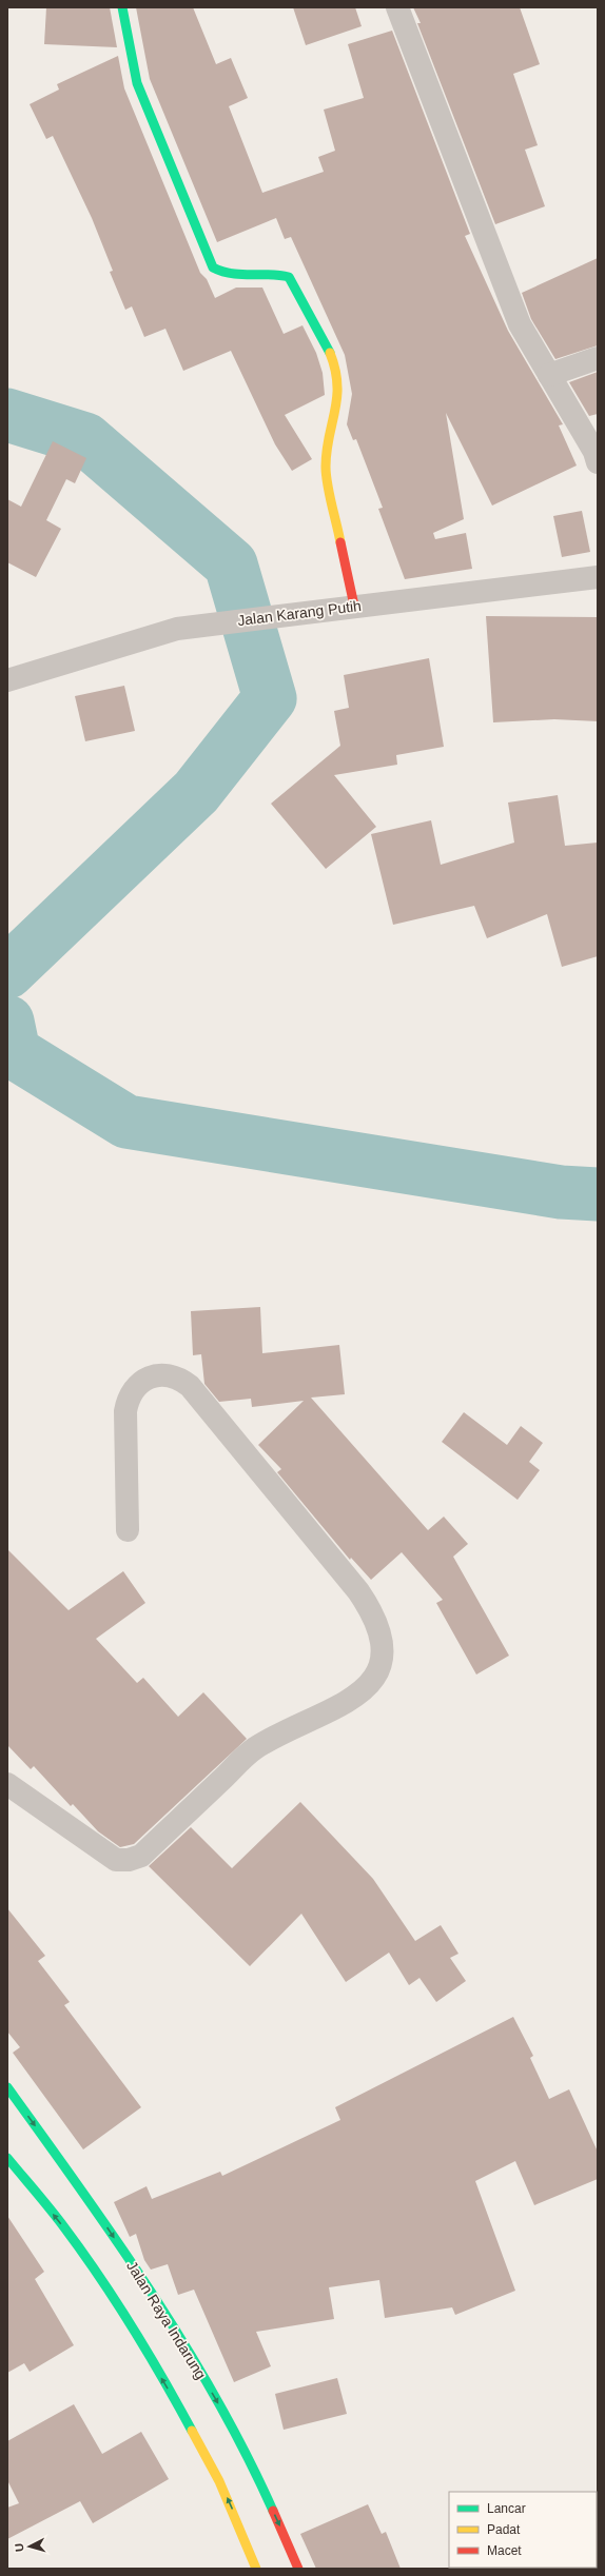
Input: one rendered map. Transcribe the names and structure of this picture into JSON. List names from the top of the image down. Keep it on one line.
{"streets":{"main road":["Jalan Raya Indarung"],"street":["Jalan Karang Putih"]},"legend":["Lancar","Padat","Macet"],"north":"left"}
